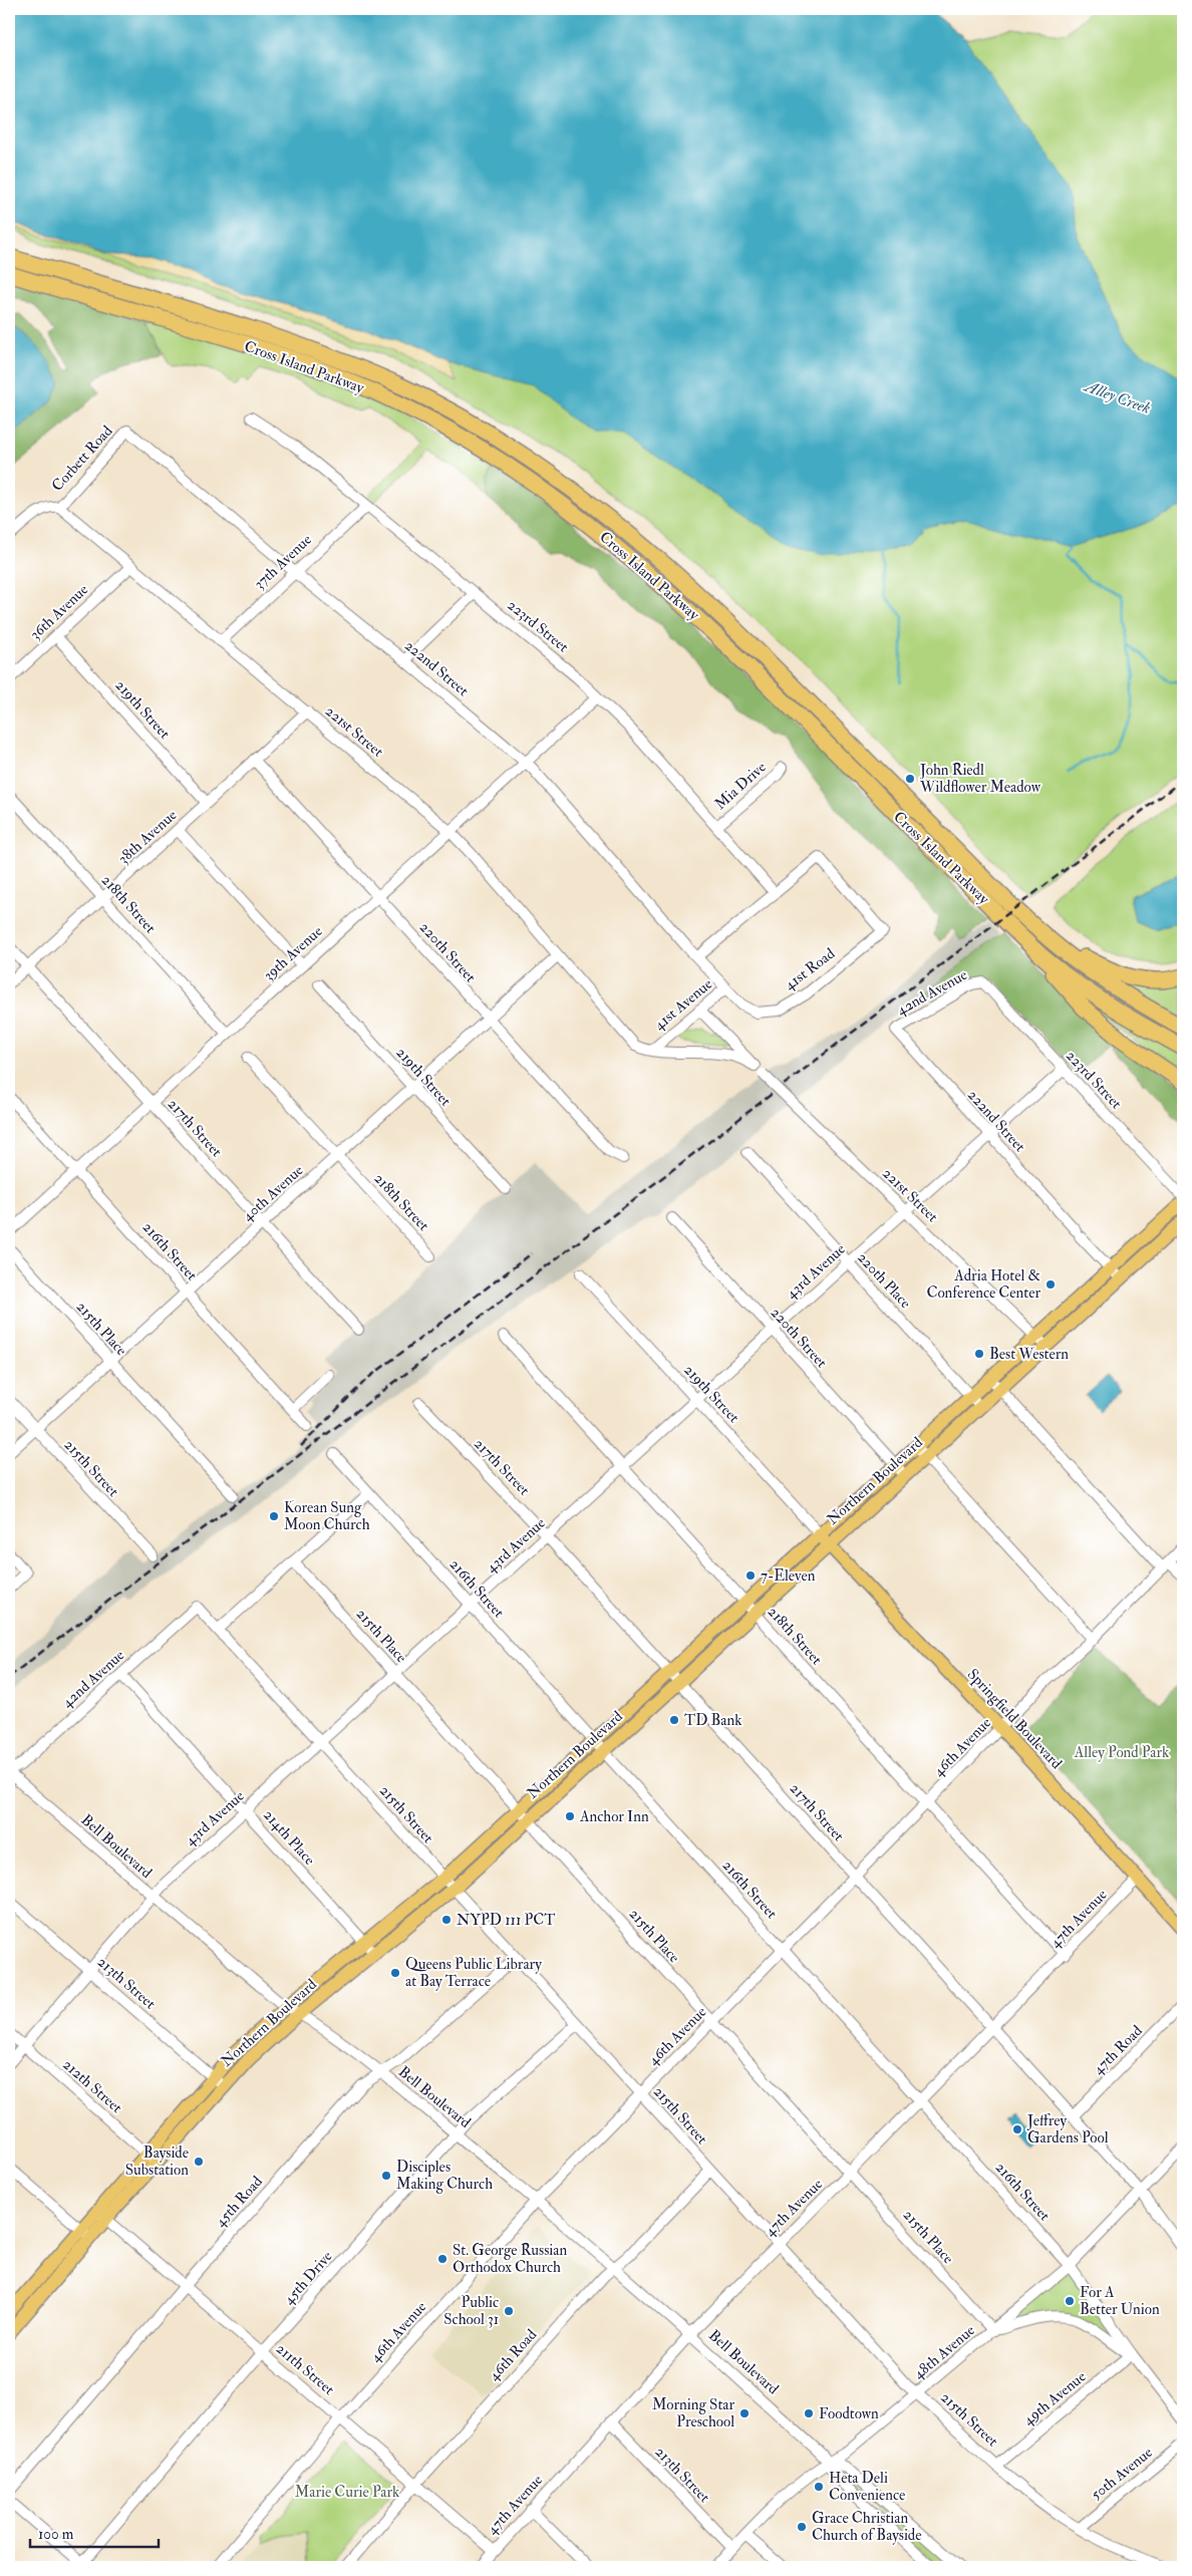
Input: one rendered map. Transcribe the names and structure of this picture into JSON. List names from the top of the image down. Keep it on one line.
{"streets":{"highway":["Cross Island Parkway"],"main road":["Northern Boulevard","Springfield Boulevard"],"street":["Corbett Road","37th Avenue","36th Avenue","223rd Street","222nd Street","219th Street","221st Street","Mia Drive","38th Avenue","218th Street","220th Street","39th Avenue","41st Road","42nd Avenue","41st Avenue","217th Street","40th Avenue","216th Street","43rd Avenue","220th Place","215th Place","215th Street","46th Avenue","214th Place","Bell Boulevard","47th Avenue","213th Street","47th Road","212th Street","45th Road","45th Drive","48th Avenue","46th Road","211th Street","49th Avenue","50th Avenue"]},"crossings":[["Corbett Road","222nd Street"],["Corbett Road","221st Street"],["37th Avenue","223rd Street"],["37th Avenue","222nd Street"],["37th Avenue","221st Street"],["36th Avenue","219th Street"],["36th Avenue","221st Street"],["223rd Street","Mia Drive"],["223rd Street","39th Avenue"],["223rd Street","42nd Avenue"],["223rd Street","41st Avenue"],["223rd Street","43rd Avenue"],["222nd Street","39th Avenue"],["222nd Street","42nd Avenue"],["222nd Street","41st Avenue"],["222nd Street","43rd Avenue"],["222nd Street","Northern Boulevard"],["219th Street","38th Avenue"],["219th Street","40th Avenue"],["219th Street","43rd Avenue"],["219th Street","Northern Boulevard"],["219th Street","Springfield Boulevard"],["221st Street","38th Avenue"],["221st Street","39th Avenue"],["221st Street","41st Avenue"],["221st Street","40th Avenue"],["221st Street","43rd Avenue"],["221st Street","Northern Boulevard"],["38th Avenue","218th Street"],["38th Avenue","220th Street"],["38th Avenue","217th Street"],["218th Street","39th Avenue"],["218th Street","40th Avenue"],["218th Street","43rd Avenue"],["218th Street","Northern Boulevard"],["218th Street","46th Avenue"],["218th Street","47th Avenue"],["220th Street","39th Avenue"],["220th Street","40th Avenue"],["220th Street","43rd Avenue"],["220th Street","Northern Boulevard"],["39th Avenue","217th Street"],["39th Avenue","216th Street"],["41st Road","41st Avenue"],["42nd Avenue","215th Street"],["42nd Avenue","214th Place"],["42nd Avenue","Bell Boulevard"],["217th Street","40th Avenue"],["217th Street","43rd Avenue"],["217th Street","Northern Boulevard"],["217th Street","46th Avenue"],["217th Street","47th Avenue"],["217th Street","47th Road"],["217th Street","48th Avenue"],["40th Avenue","216th Street"],["40th Avenue","215th Place"],["40th Avenue","215th Street"],["216th Street","43rd Avenue"],["216th Street","215th Place"],["216th Street","Northern Boulevard"],["216th Street","46th Avenue"],["216th Street","47th Avenue"],["216th Street","48th Avenue"],["216th Street","49th Avenue"],["43rd Avenue","220th Place"],["43rd Avenue","215th Place"],["43rd Avenue","215th Street"],["43rd Avenue","214th Place"],["43rd Avenue","Bell Boulevard"],["43rd Avenue","213th Street"],["43rd Avenue","212th Street"],["220th Place","Northern Boulevard"],["215th Place","Northern Boulevard"],["215th Place","46th Avenue"],["215th Place","47th Avenue"],["215th Place","48th Avenue"],["215th Street","Northern Boulevard"],["215th Street","46th Avenue"],["215th Street","47th Avenue"],["215th Street","45th Road"],["215th Street","45th Drive"],["215th Street","48th Avenue"],["215th Street","46th Road"],["215th Street","49th Avenue"],["215th Street","50th Avenue"],["Northern Boulevard","Springfield Boulevard"],["Northern Boulevard","214th Place"],["Northern Boulevard","Bell Boulevard"],["Northern Boulevard","213th Street"],["Northern Boulevard","212th Street"],["Northern Boulevard","211th Street"],["Springfield Boulevard","46th Avenue"],["Springfield Boulevard","47th Avenue"],["46th Avenue","Bell Boulevard"],["46th Avenue","211th Street"],["Bell Boulevard","47th Avenue"],["Bell Boulevard","45th Road"],["Bell Boulevard","45th Drive"],["Bell Boulevard","48th Avenue"],["Bell Boulevard","46th Road"],["47th Avenue","213th Street"],["47th Avenue","211th Street"],["213th Street","48th Avenue"],["45th Road","211th Street"],["45th Drive","211th Street"],["46th Road","211th Street"]],"water":["Alley Creek"],"parks":["Alley Pond Park","Marie Curie Park"],"places":["John Riedl Wildflower Meadow","Adria Hotel & Conference Center","Best Western","Korean Sung Moon Church","7-Eleven","TD Bank","Anchor Inn","NYPD 111 PCT","Queens Public Library at Bay Terrace","Jeffrey Gardens Pool","Bayside Substation","Disciples Making Church","St. George Russian Orthodox Church","For A Better Union","Public School 31","Morning Star Preschool","Foodtown","Heta Deli Convenience","Grace Christian Church of Bayside"],"scale_bar":"100 m"}
